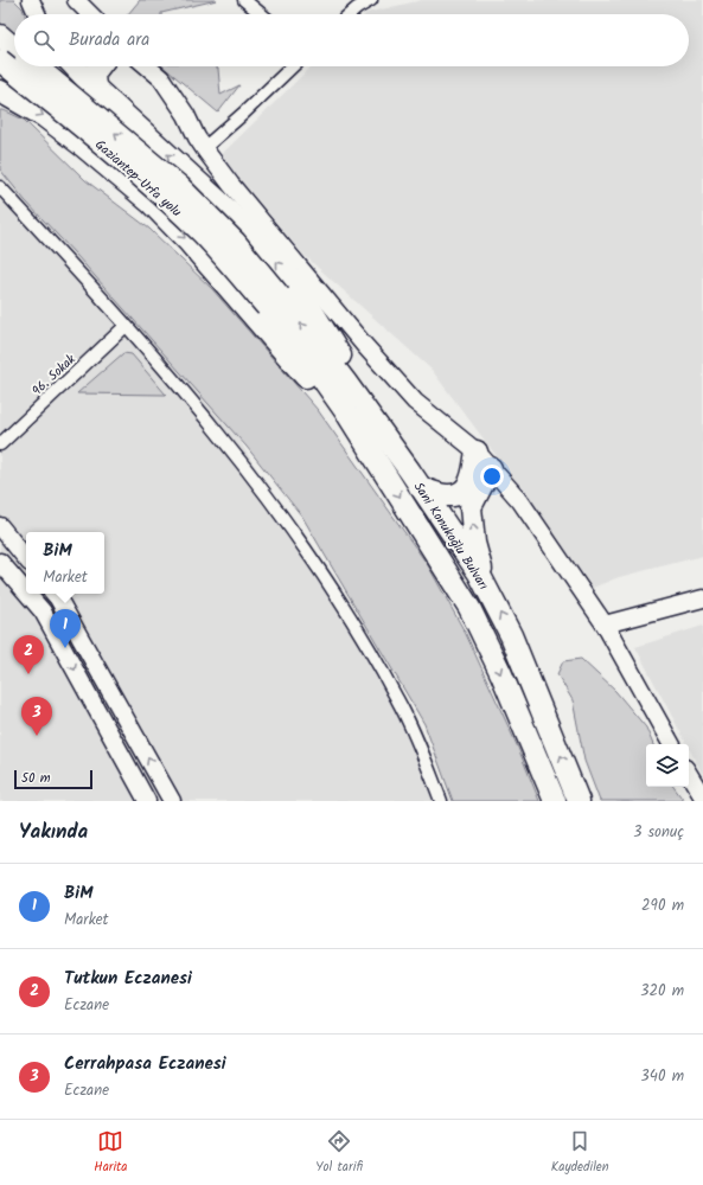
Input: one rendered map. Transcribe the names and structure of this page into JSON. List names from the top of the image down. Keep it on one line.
{"streets":{"highway":["Gaziantep-Urfa yolu","Sani Konukoğlu Bulvarı"],"street":["96. Sokak"]},"crossings":[["Gaziantep-Urfa yolu","Sani Konukoğlu Bulvarı"]],"scale_bar":"50 m","page":{"search":"Burada ara","popup":["BiM","Market"],"pins":["1","2","3"],"scale":"50 m","heading":["Yakında","3 sonuç"],"list":[{"mark":"1","name":"BiM","note":"Market","value":"290 m"},{"mark":"2","name":"Tutkun Eczanesi","note":"Eczane","value":"320 m"},{"mark":"3","name":"Cerrahpasa Eczanesi","note":"Eczane","value":"340 m"}],"nav":["Harita","Yol tarifi","Kaydedilen"]}}
